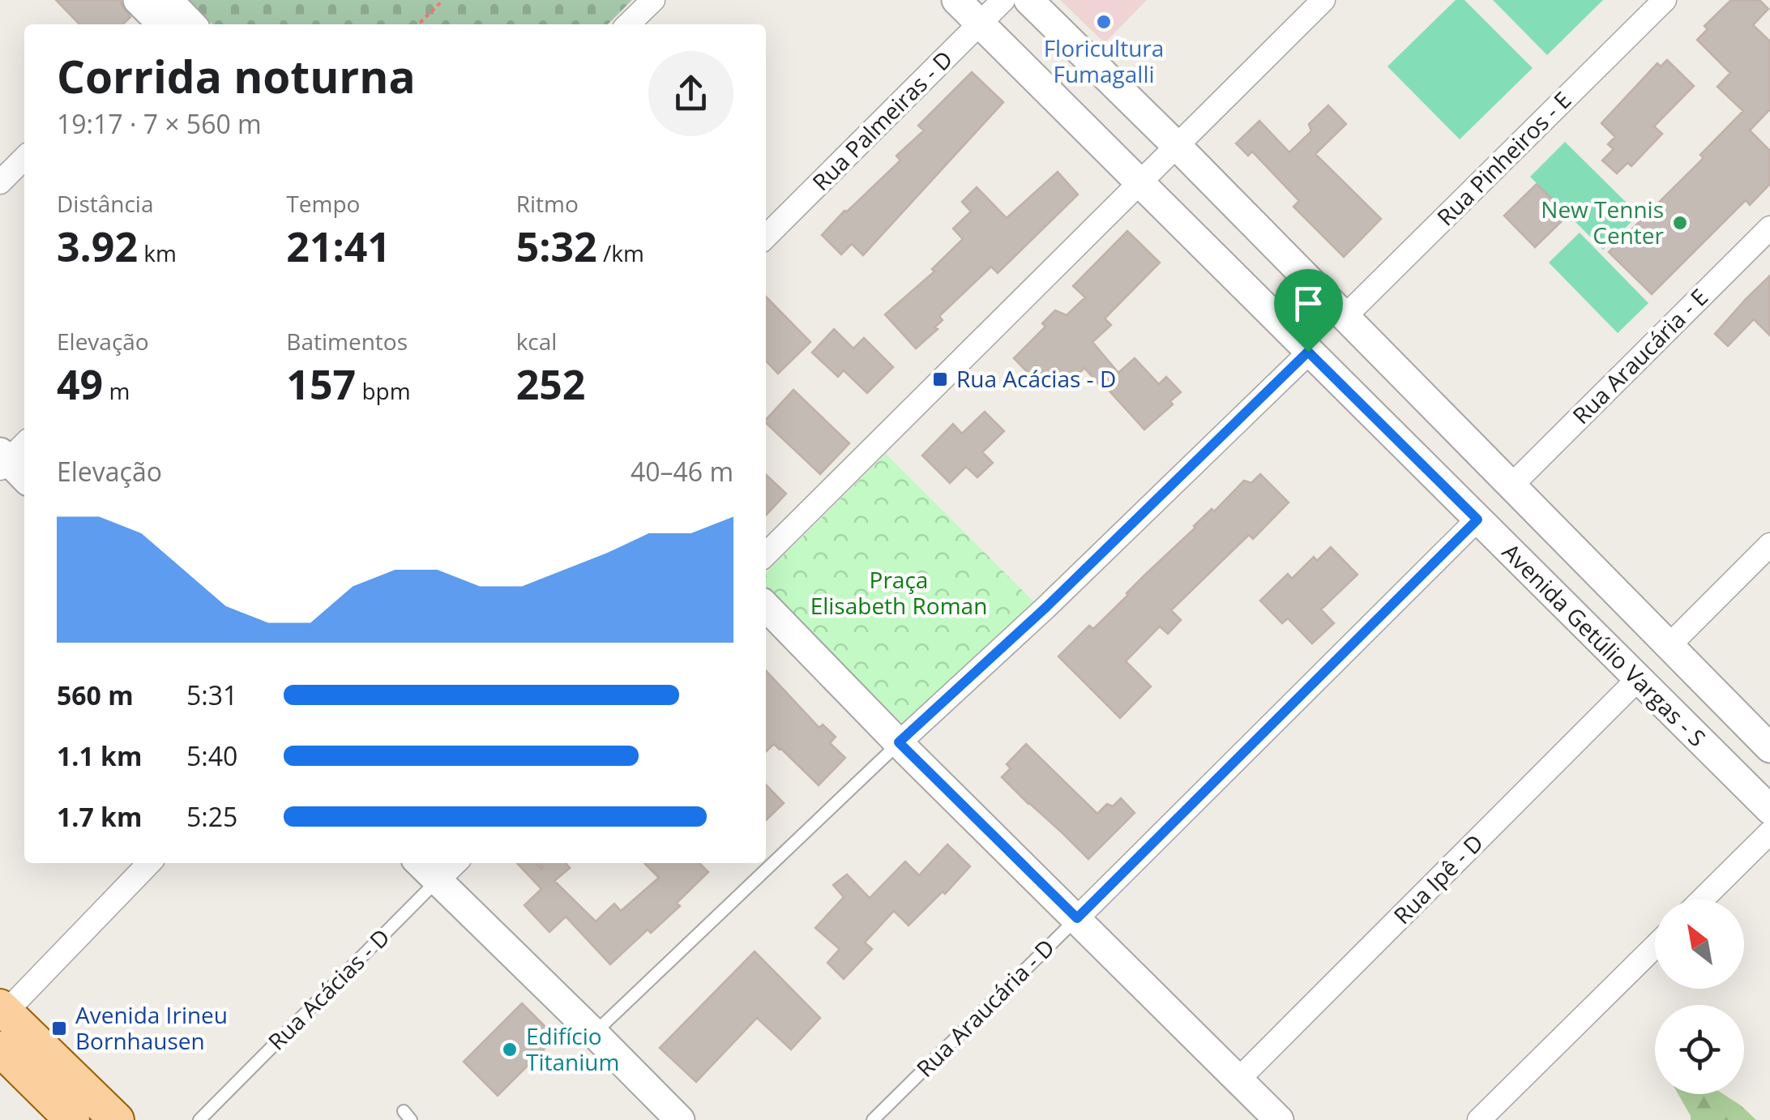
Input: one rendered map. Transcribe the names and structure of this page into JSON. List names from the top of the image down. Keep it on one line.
{"streets":{"street":["Rua Palmeiras - D","Rua Pinheiros - E","Rua Araucária - E","Avenida Getúlio Vargas - S","Rua Ipê - D","Rua Acácias - D","Rua Araucária - D"]},"crossings":[["Rua Palmeiras - D","Avenida Getúlio Vargas - S"],["Rua Pinheiros - E","Avenida Getúlio Vargas - S"],["Rua Araucária - E","Avenida Getúlio Vargas - S"],["Avenida Getúlio Vargas - S","Rua Ipê - D"],["Avenida Getúlio Vargas - S","Rua Araucária - D"]],"parks":["Praça Elisabeth Roman"],"places":{"other":["Floricultura Fumagalli","New Tennis Center","Edifício Titanium"],"transit":["Rua Acácias - D","Avenida Irineu Bornhausen"]},"north":"top left","page":{"heading":["Corrida noturna","19:17 · 7 × 560 m"],"stats":[["Distância","3.92 km"],["Tempo","21:41"],["Ritmo","5:32 /km"],["Elevação","49 m"],["Batimentos","157 bpm"],["kcal","252"]],"chart":["Elevação","40–46 m"],"list":[{"name":"560 m","note":"5:31"},{"name":"1.1 km","note":"5:40"},{"name":"1.7 km","note":"5:25"}]}}
